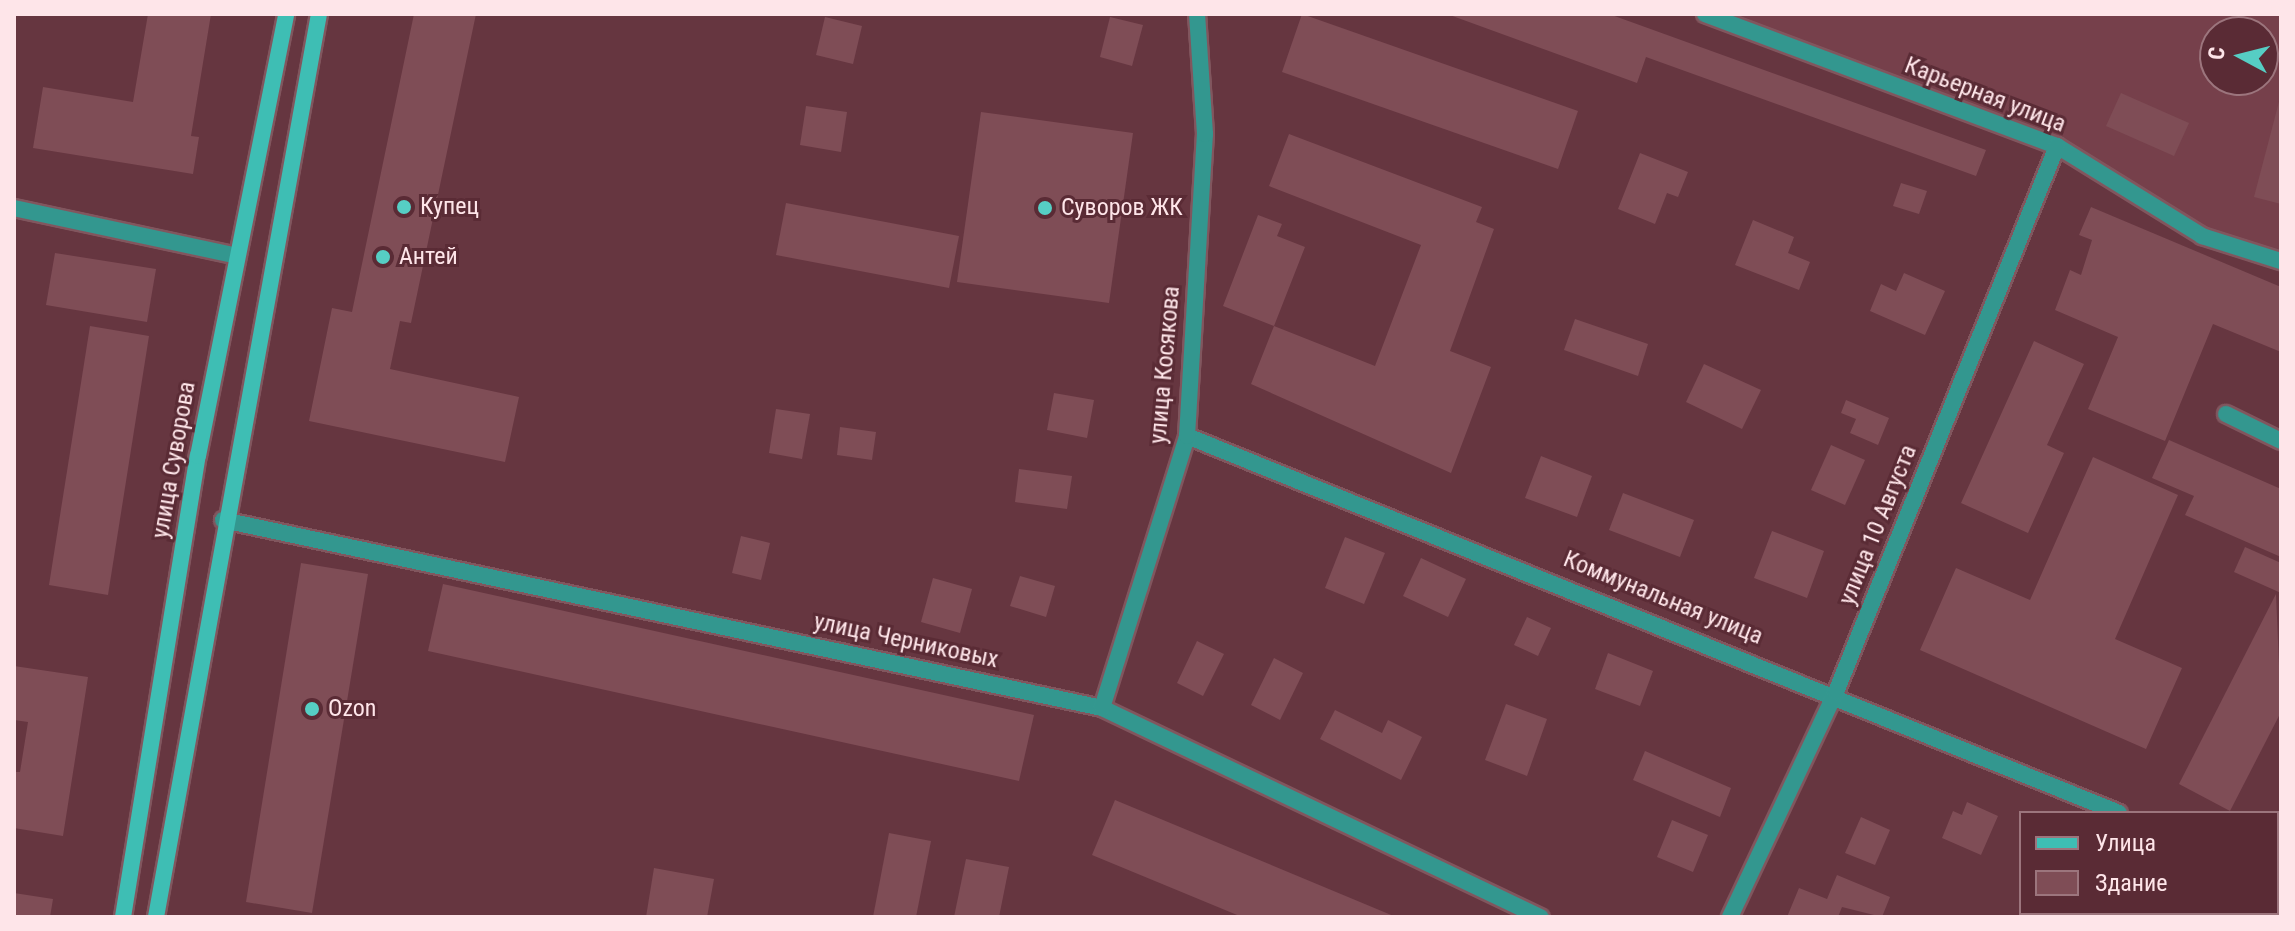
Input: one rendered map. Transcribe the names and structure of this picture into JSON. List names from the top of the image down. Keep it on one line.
{"streets":{"main road":["улица Суворова"],"street":["Карьерная улица","улица Косякова","улица 10 Августа","Коммунальная улица","улица Черниковых"]},"crossings":[["Карьерная улица","улица 10 Августа"],["улица Косякова","Коммунальная улица"],["улица Косякова","улица Черниковых"],["улица 10 Августа","Коммунальная улица"]],"places":["Купец","Суворов ЖК","Антей","Ozon"],"legend":["Улица","Здание"],"north":"left"}
